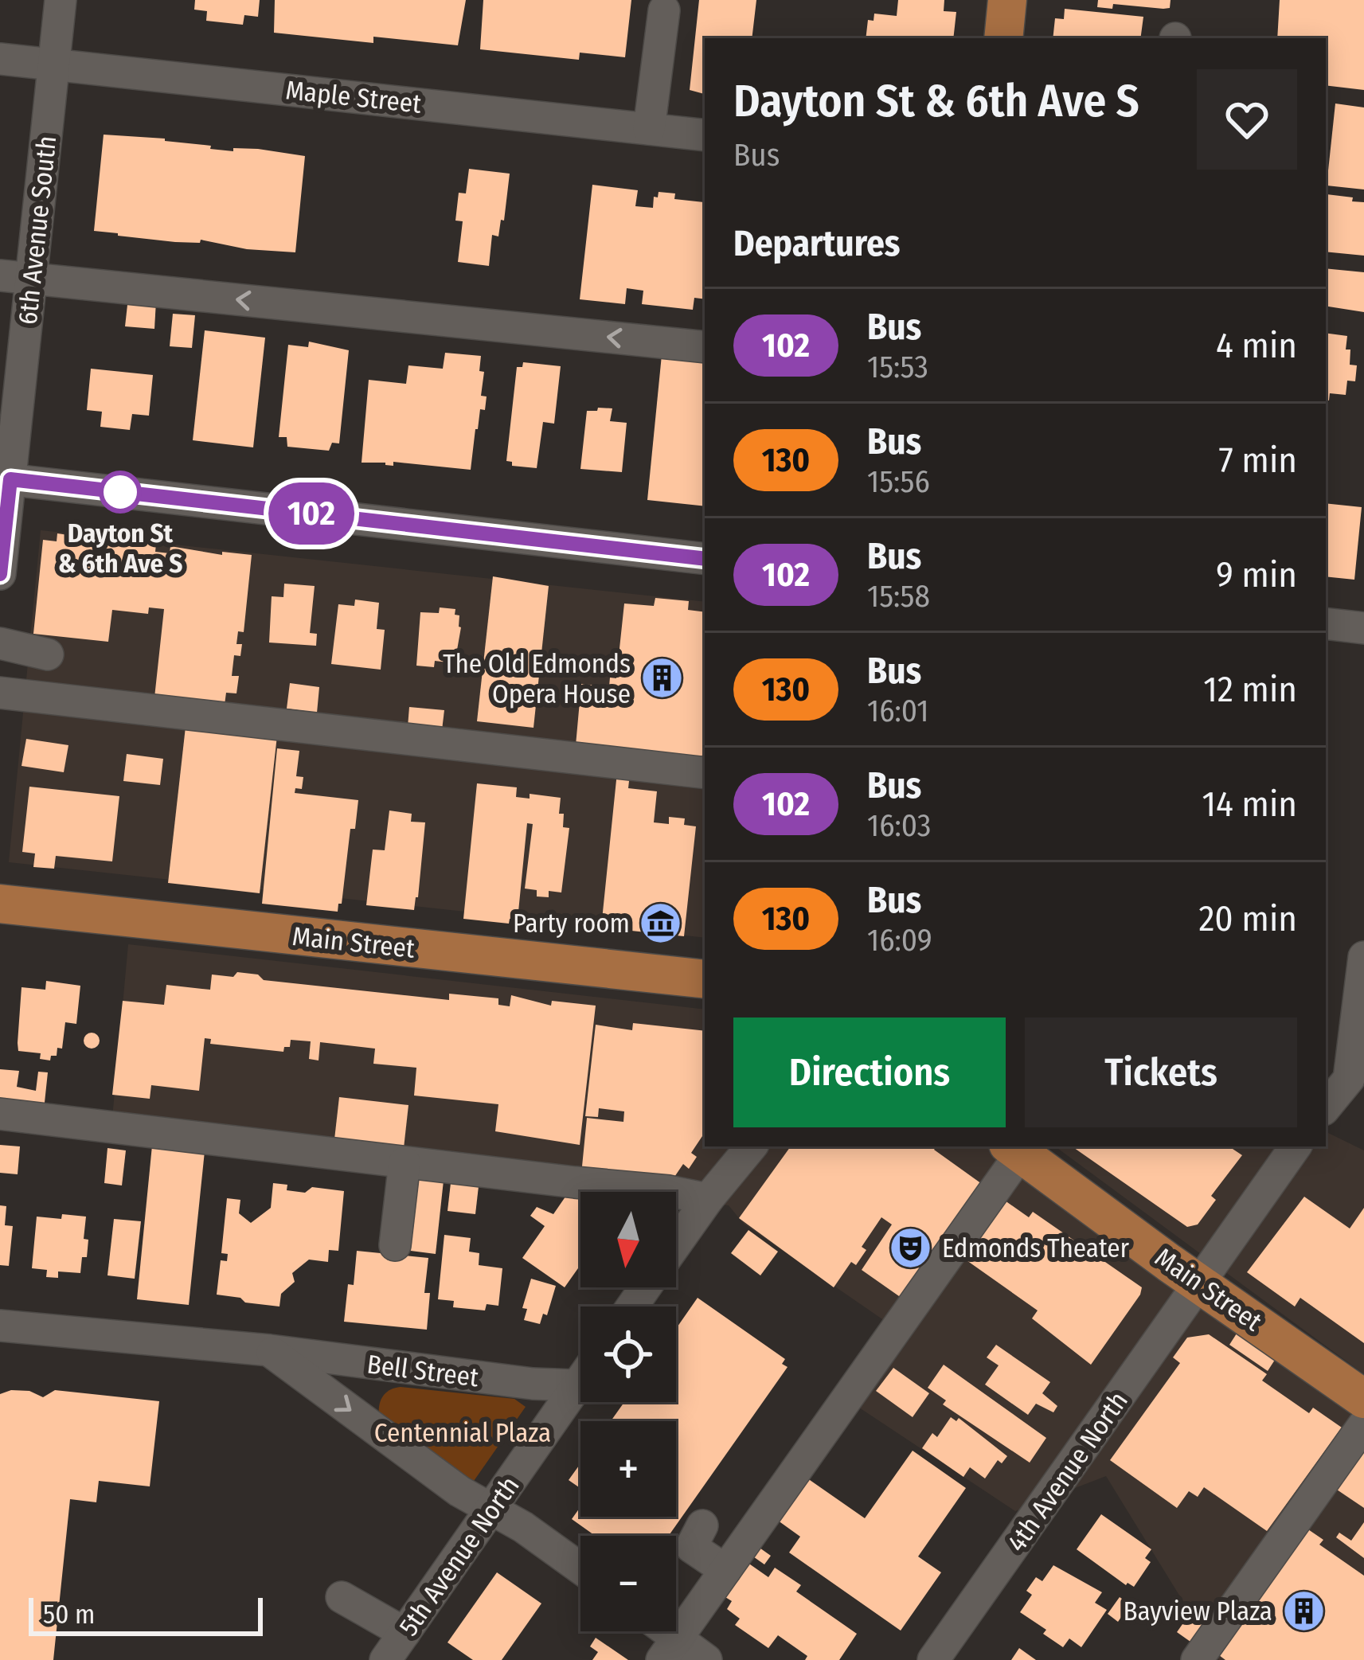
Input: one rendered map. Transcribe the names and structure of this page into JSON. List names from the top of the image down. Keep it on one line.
{"streets":{"main road":["Main Street"],"street":["Maple Street","6th Avenue South","Bell Street","4th Avenue North","5th Avenue North"]},"crossings":[["Maple Street","6th Avenue South"],["Main Street","4th Avenue North"],["Bell Street","5th Avenue North"]],"parks":["Centennial Plaza"],"places":{"other":["Dayton St & 6th Ave S"],"building":["The Old Edmonds Opera House","Bayview Plaza"],"museum":["Party room"],"theatre":["Edmonds Theater"]},"lines":["bus line 102"],"scale_bar":"50 m","north":"bottom","page":{"on_map":"102","heading":[["Dayton St & 6th Ave S","Bus"],"Departures"],"list":[{"mark":"102","name":"Bus","note":"15:53","value":"4 min"},{"mark":"130","name":"Bus","note":"15:56","value":"7 min"},{"mark":"102","name":"Bus","note":"15:58","value":"9 min"},{"mark":"130","name":"Bus","note":"16:01","value":"12 min"},{"mark":"102","name":"Bus","note":"16:03","value":"14 min"},{"mark":"130","name":"Bus","note":"16:09","value":"20 min"}],"buttons":["Directions","Tickets"],"map_buttons":["+","−"],"scale":"50 m"}}
